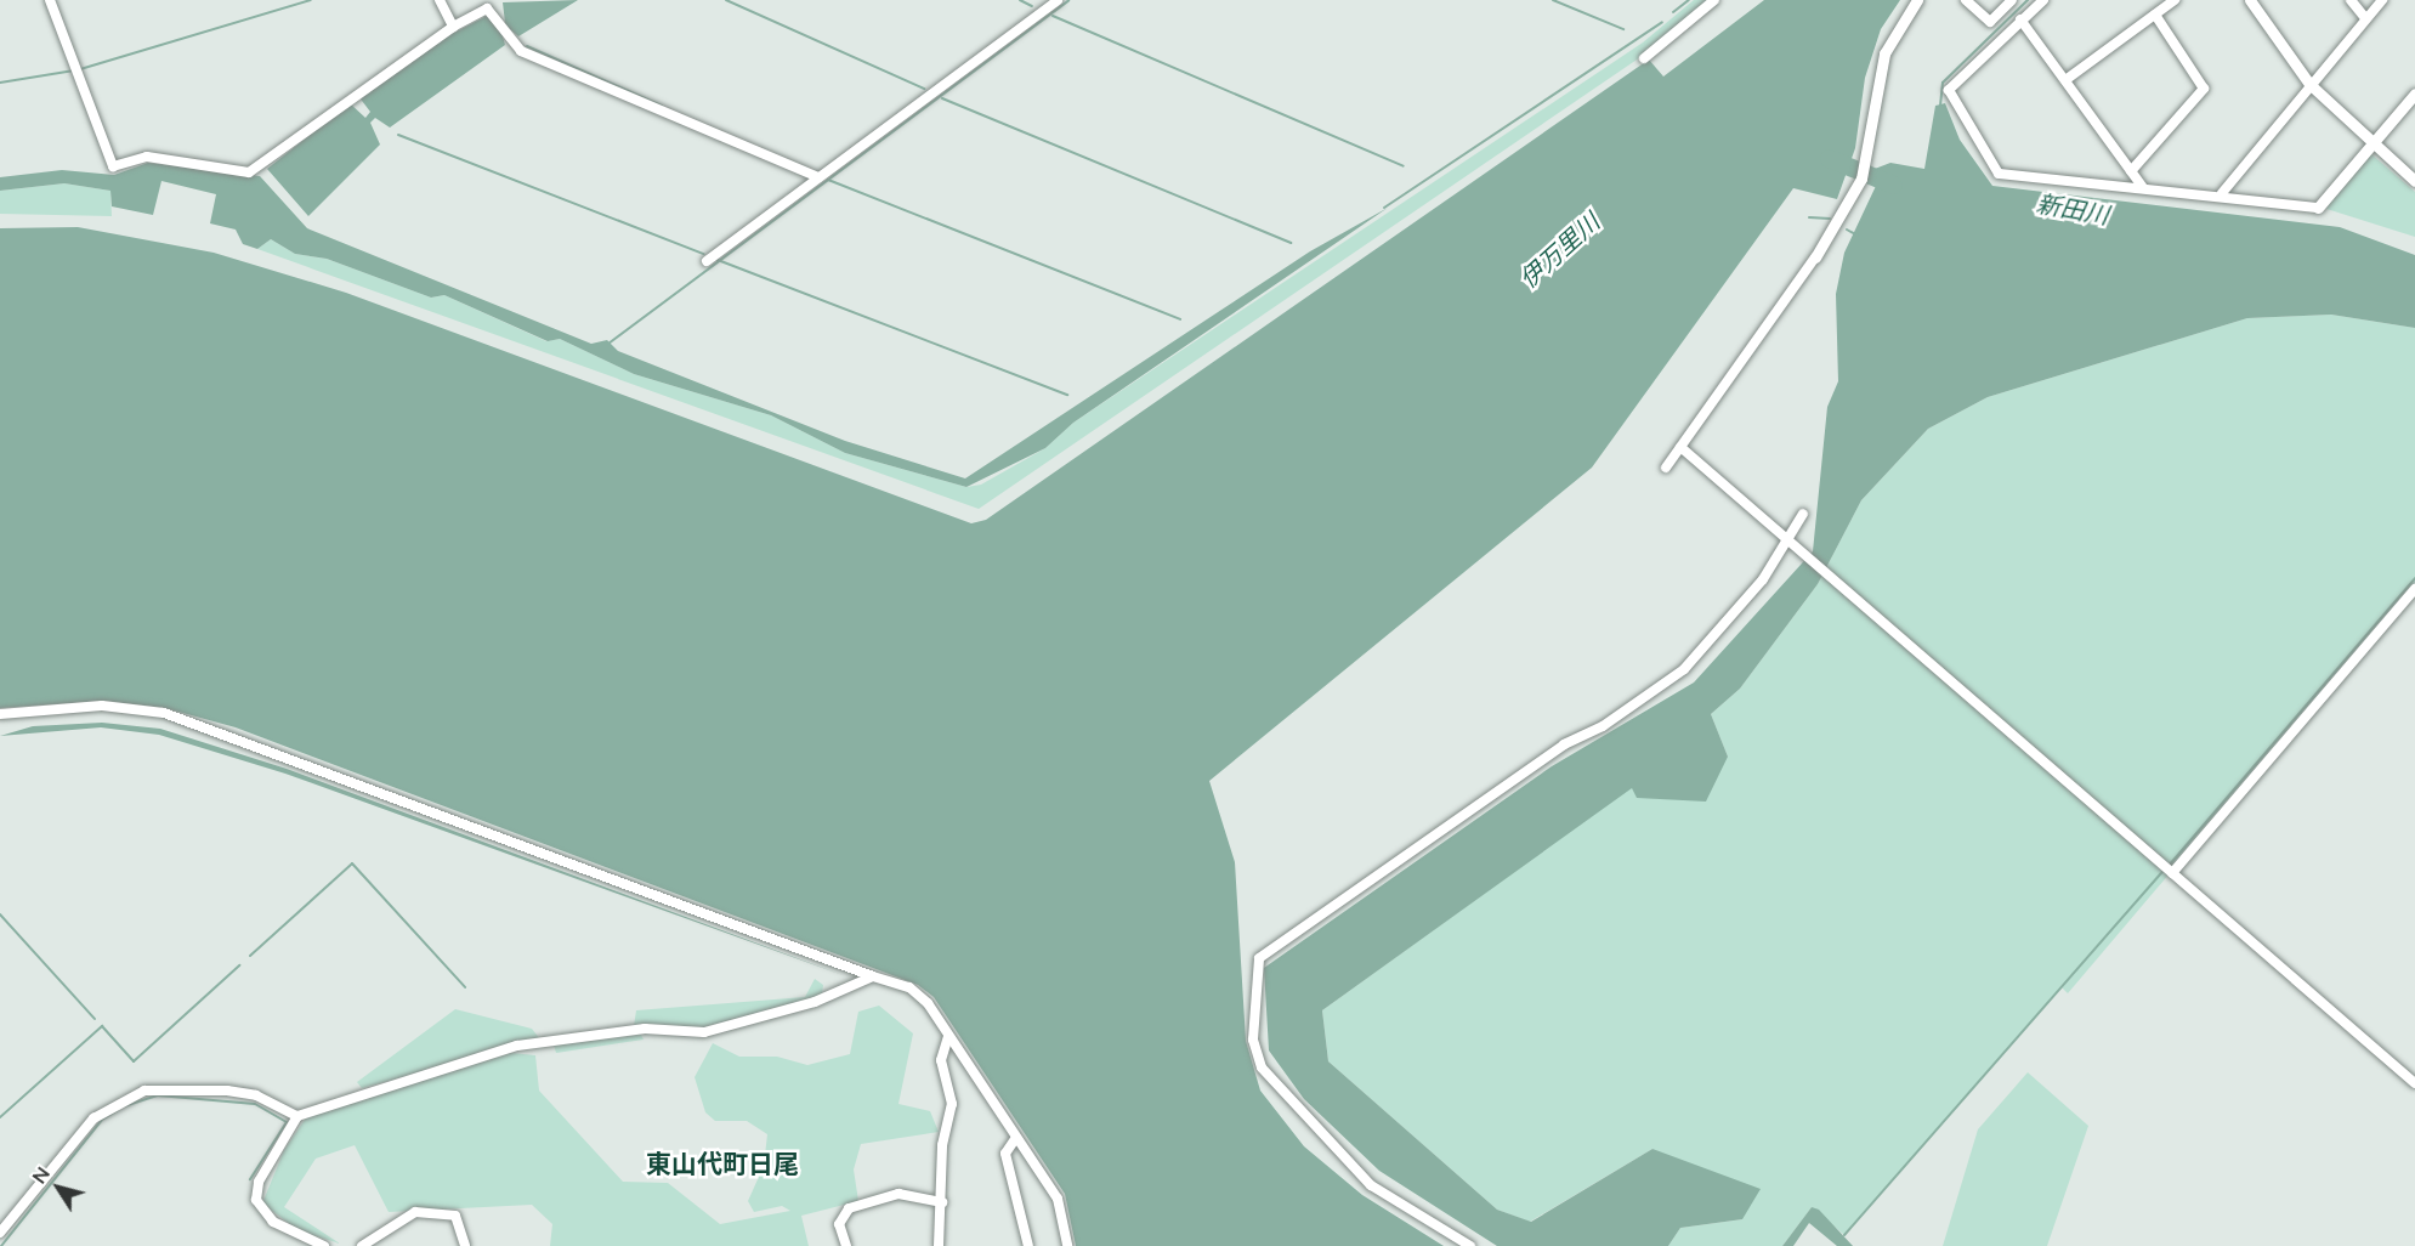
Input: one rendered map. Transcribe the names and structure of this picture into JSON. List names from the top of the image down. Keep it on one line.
{"districts":["東山代町日尾"],"water":["新田川","伊万里川"],"north":"top left"}
